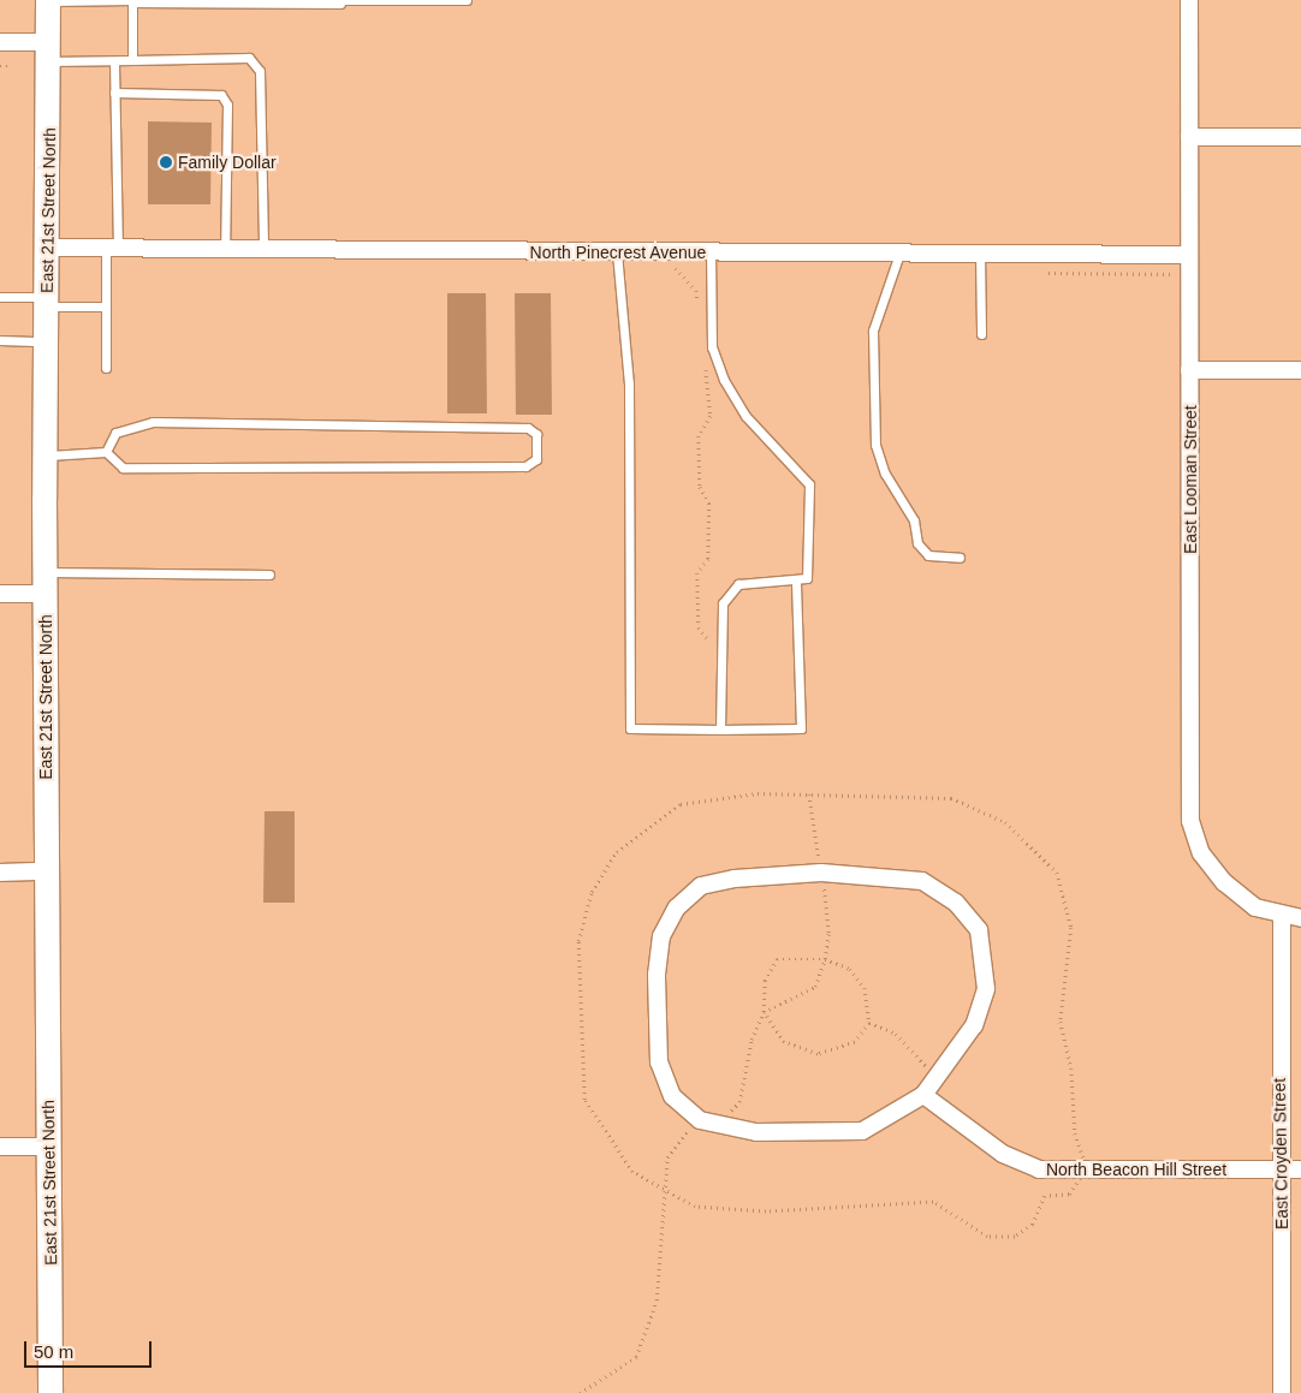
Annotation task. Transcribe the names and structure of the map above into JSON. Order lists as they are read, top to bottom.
{
  "streets": {
    "main road": ["East 21st Street North"],
    "street": [
      "North Pinecrest Avenue",
      "East Looman Street",
      "East Croyden Street",
      "North Beacon Hill Street"
    ]
  },
  "crossings": [
    ["East 21st Street North", "North Pinecrest Avenue"],
    ["North Pinecrest Avenue", "East Looman Street"],
    ["East Looman Street", "East Croyden Street"],
    ["East Croyden Street", "North Beacon Hill Street"]
  ],
  "places": ["Family Dollar"],
  "scale_bar": "50 m"
}
